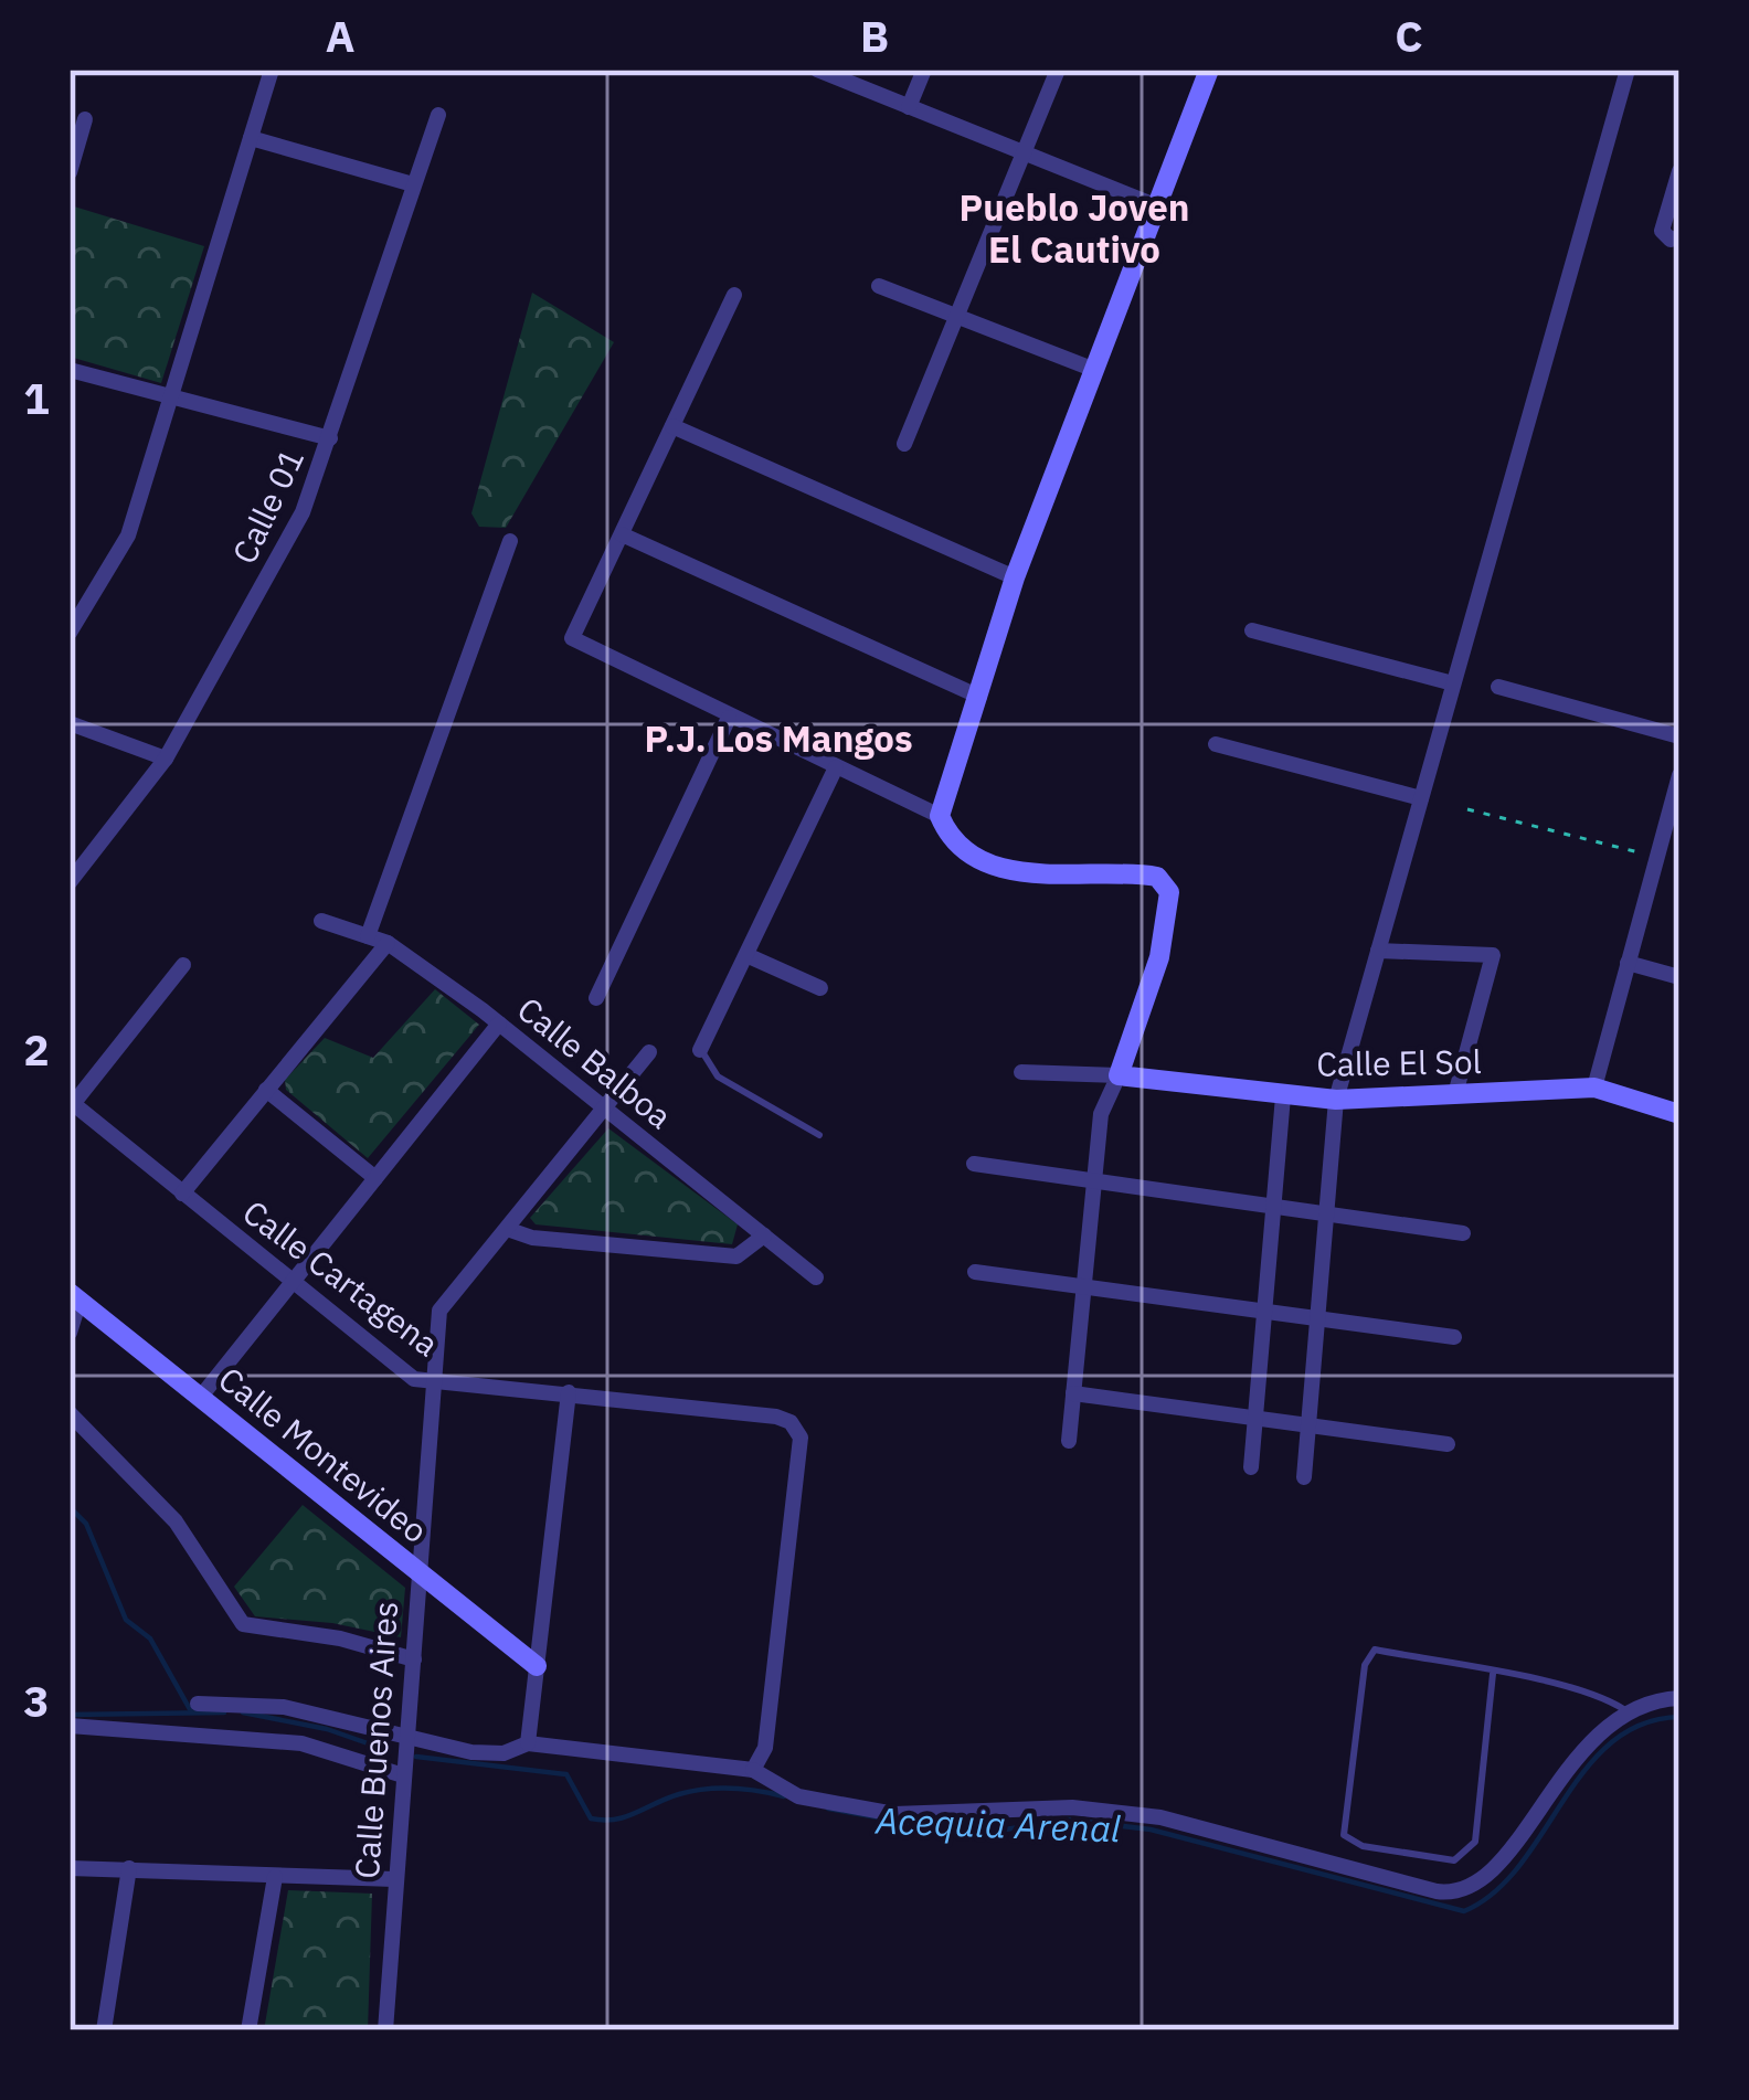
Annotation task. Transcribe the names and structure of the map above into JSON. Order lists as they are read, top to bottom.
{
  "streets": {
    "street": [
      "Calle 01",
      "Calle Balboa",
      "Calle El Sol",
      "Calle Cartagena",
      "Calle Montevideo",
      "Calle Buenos Aires"
    ]
  },
  "crossings": [
    ["Calle Balboa", "Calle Buenos Aires"],
    ["Calle Cartagena", "Calle Buenos Aires"],
    ["Calle Montevideo", "Calle Buenos Aires"]
  ],
  "districts": ["Pueblo Joven El Cautivo", "P.J. Los Mangos"],
  "water": ["Acequia Arenal"],
  "grid": {
    "columns": ["A", "B", "C"],
    "rows": ["1", "2", "3"]
  }
}
